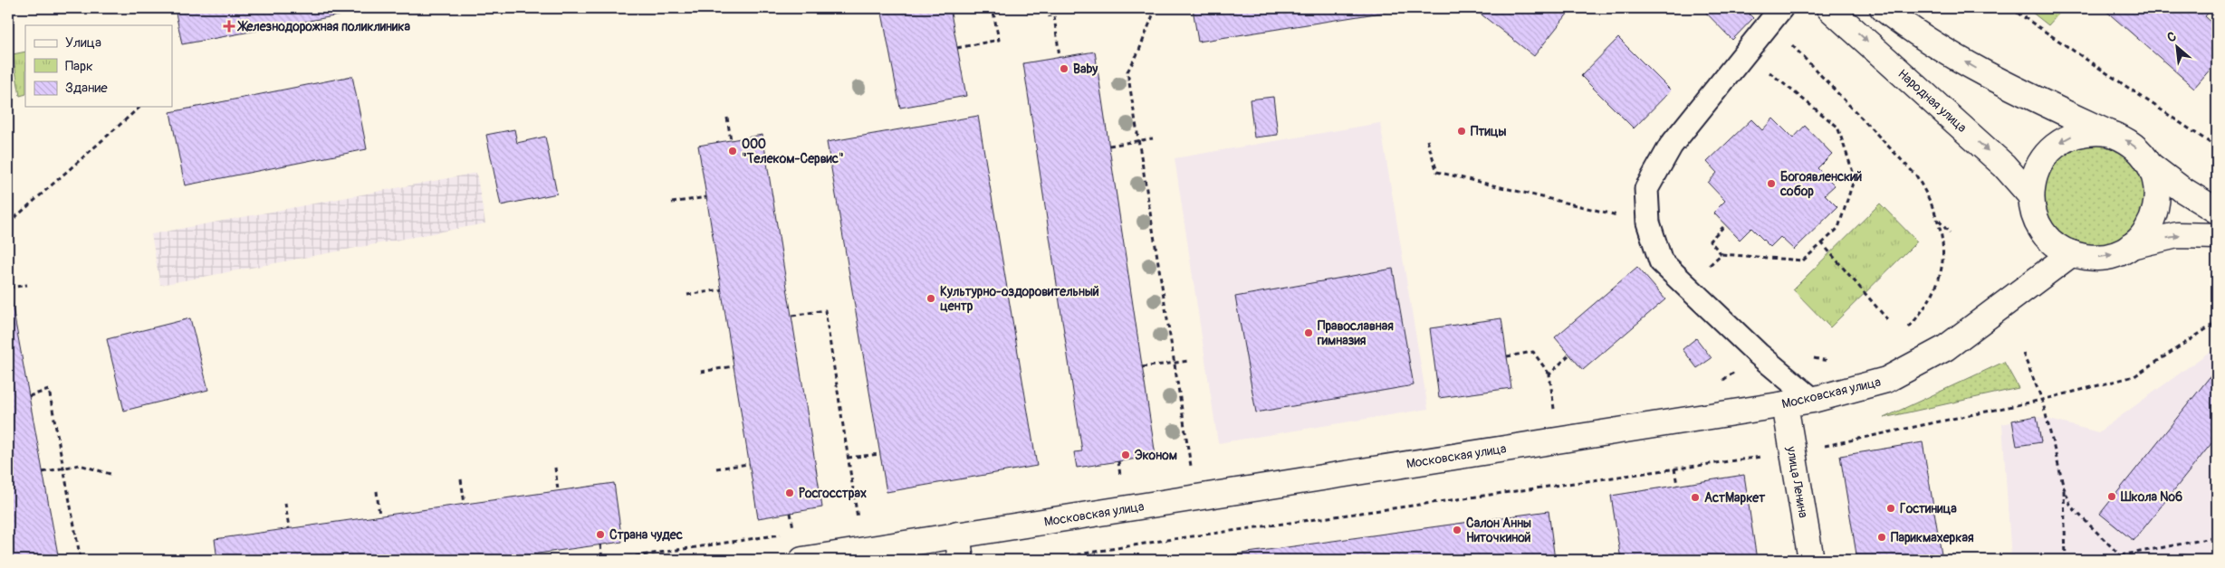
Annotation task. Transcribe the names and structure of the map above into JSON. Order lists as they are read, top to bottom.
{
  "streets": {
    "street": ["Народная улица", "Московская улица", "улица Ленина"]
  },
  "crossings": [
    ["Народная улица", "Московская улица"],
    ["Московская улица", "улица Ленина"]
  ],
  "places": {
    "health": ["Железнодорожная поликлиника"],
    "other": [
      "Baby",
      "Птицы",
      "ООО \"Телеком-Сервис\"",
      "Богоявленский собор",
      "Культурно-оздоровительный центр",
      "Православная гимназия",
      "Эконом",
      "Росгосстрах",
      "Школа №6",
      "АстМаркет",
      "Гостиница",
      "Салон Анны Ниточкиной",
      "Страна чудес",
      "Парикмахеркая"
    ]
  },
  "legend": ["Улица", "Парк", "Здание"],
  "north": "top left"
}
